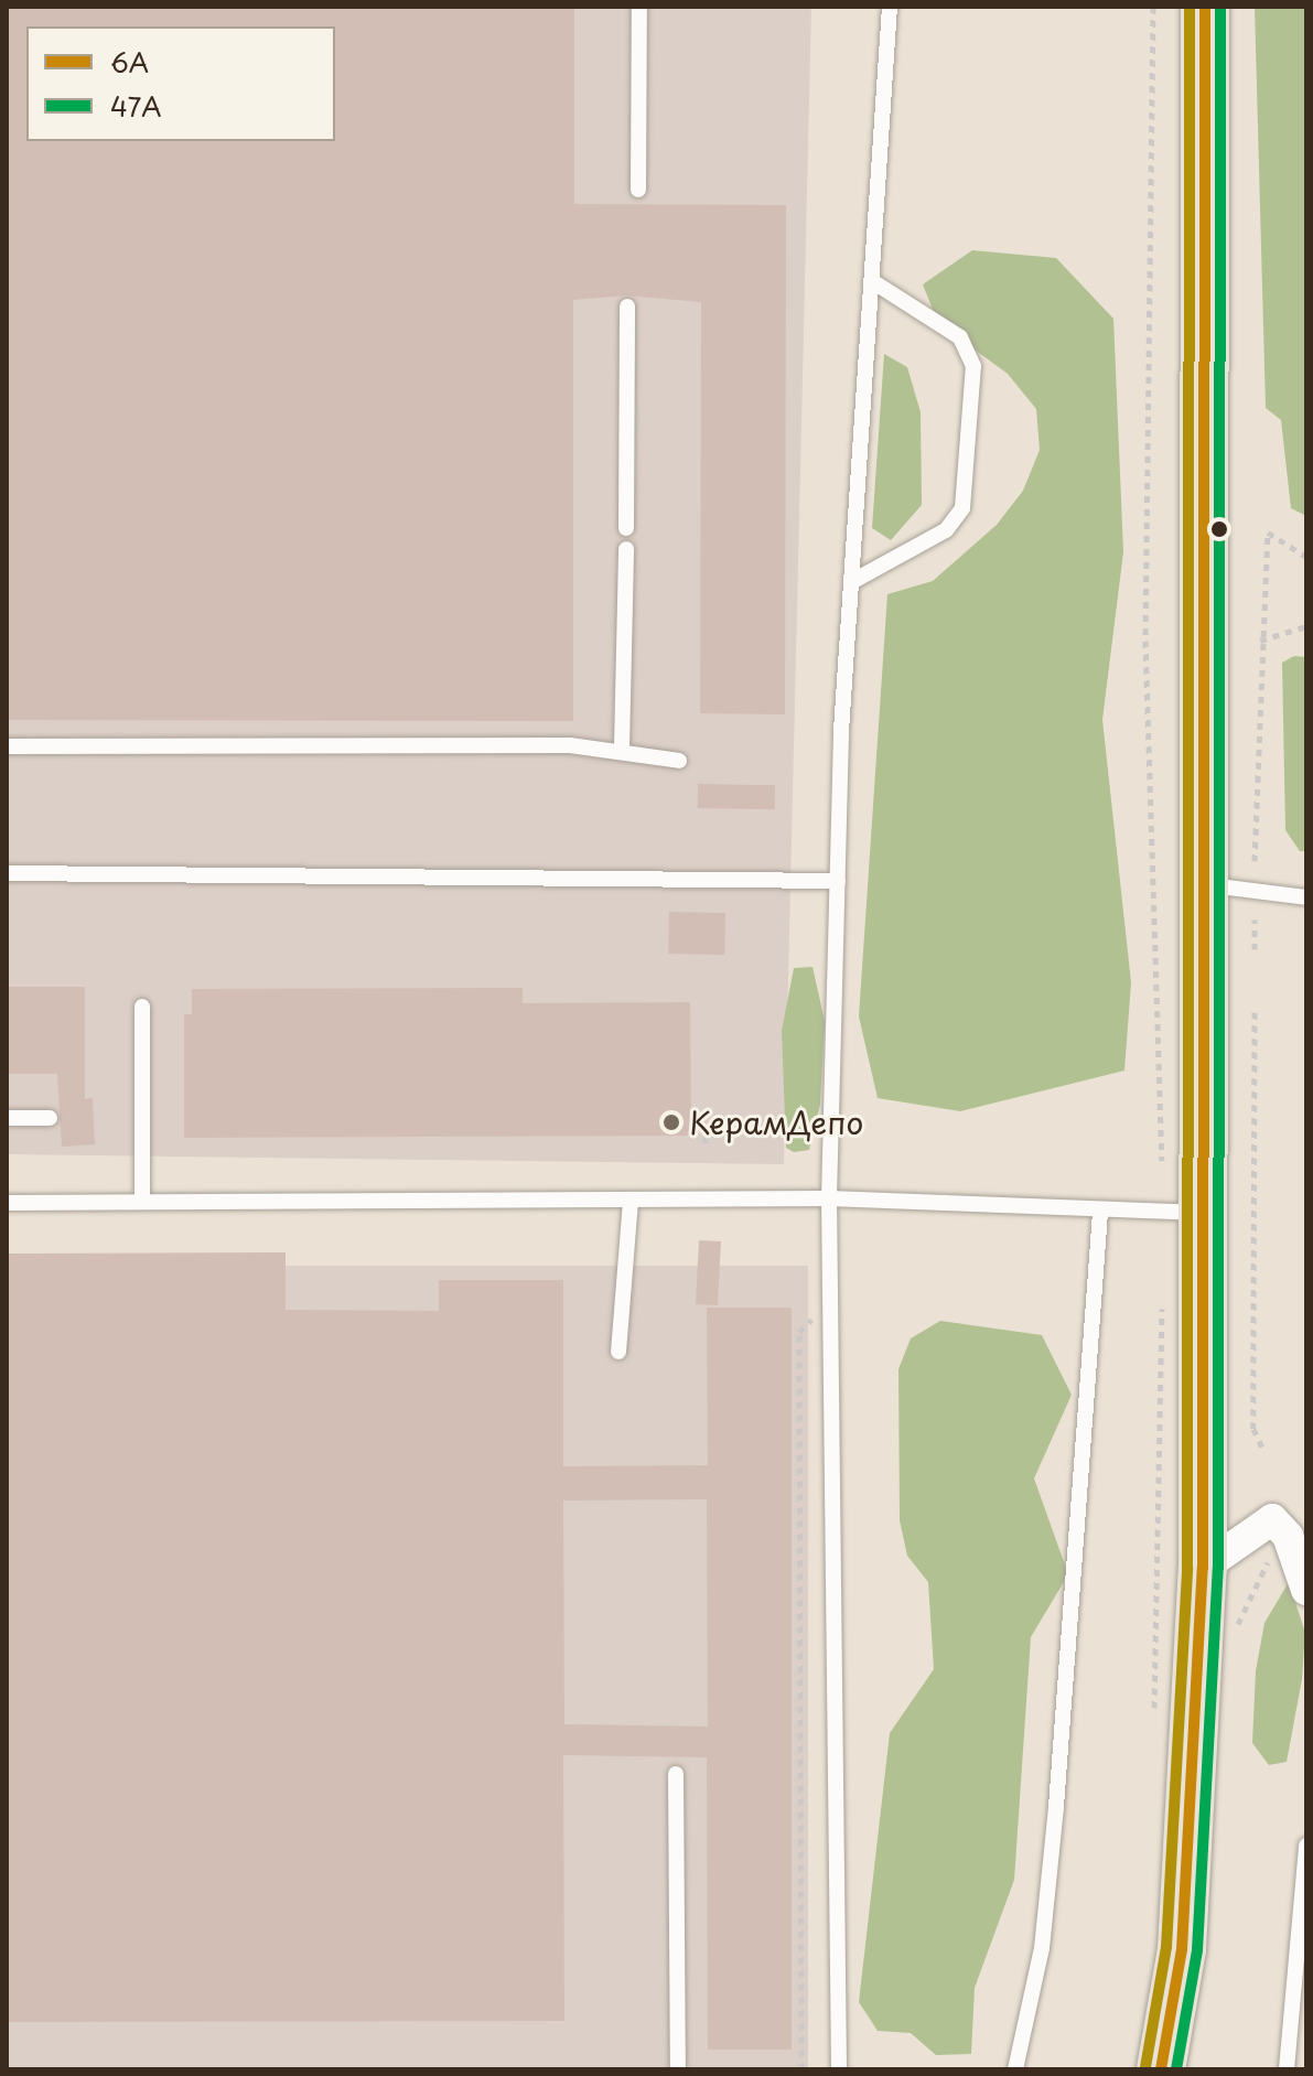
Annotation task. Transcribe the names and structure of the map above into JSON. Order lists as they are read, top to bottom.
{
  "places": ["КерамДепо"],
  "lines": ["transit line 6А", "transit line 47А"],
  "legend": ["6А", "47А"]
}
